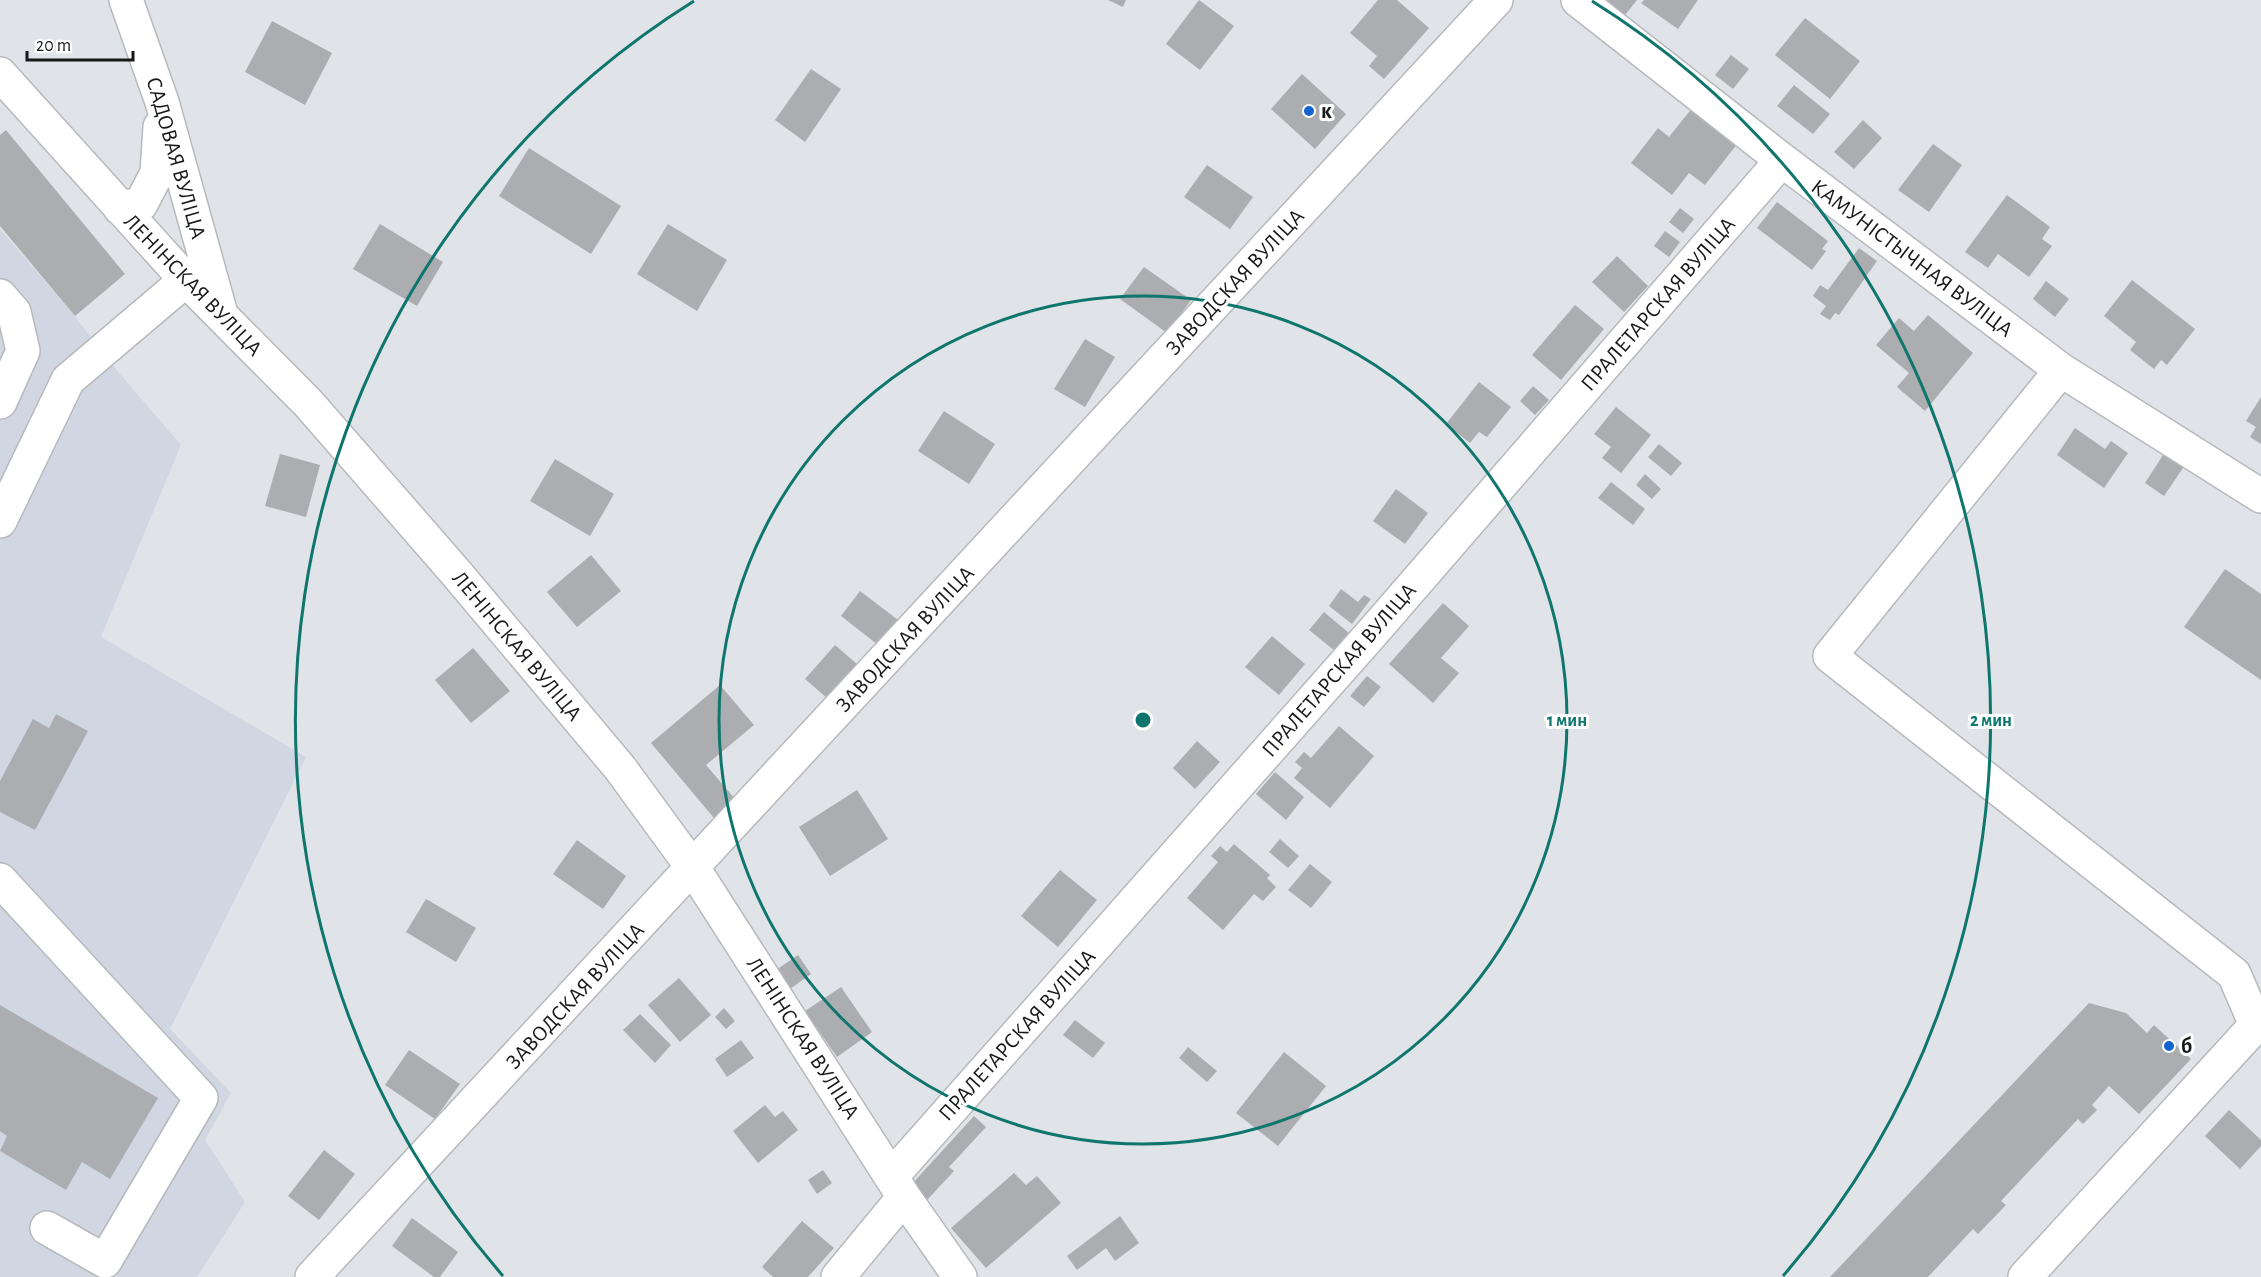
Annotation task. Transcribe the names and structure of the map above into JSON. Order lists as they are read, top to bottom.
{
  "streets": {
    "street": [
      "САДОВАЯ ВУЛІЦА",
      "КАМУНІСТЫЧНАЯ ВУЛІЦА",
      "ЗАВОДСКАЯ ВУЛІЦА",
      "ЛЕНІНСКАЯ ВУЛІЦА",
      "ПРАЛЕТАРСКАЯ ВУЛІЦА"
    ]
  },
  "crossings": [
    ["САДОВАЯ ВУЛІЦА", "ЛЕНІНСКАЯ ВУЛІЦА"],
    ["КАМУНІСТЫЧНАЯ ВУЛІЦА", "ПРАЛЕТАРСКАЯ ВУЛІЦА"],
    ["ЗАВОДСКАЯ ВУЛІЦА", "ЛЕНІНСКАЯ ВУЛІЦА"],
    ["ЛЕНІНСКАЯ ВУЛІЦА", "ПРАЛЕТАРСКАЯ ВУЛІЦА"]
  ],
  "places": ["к", "б"],
  "scale_bar": "20 m",
  "rings": ["1 мин", "2 мин"]
}
